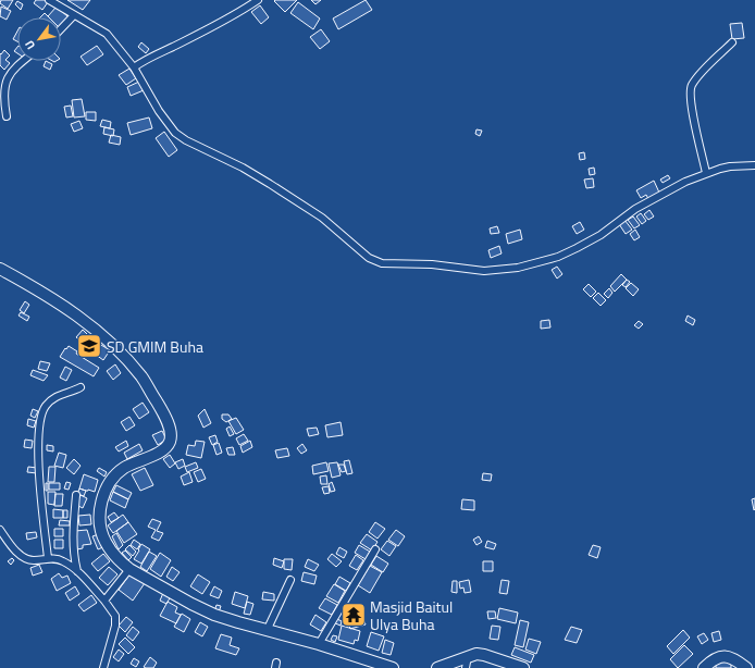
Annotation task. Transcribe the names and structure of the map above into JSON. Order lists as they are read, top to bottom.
{
  "places": {
    "school or university": ["SD GMIM Buha"],
    "temple": ["Masjid Baitul Ulya Buha"]
  },
  "north": "bottom left"
}
